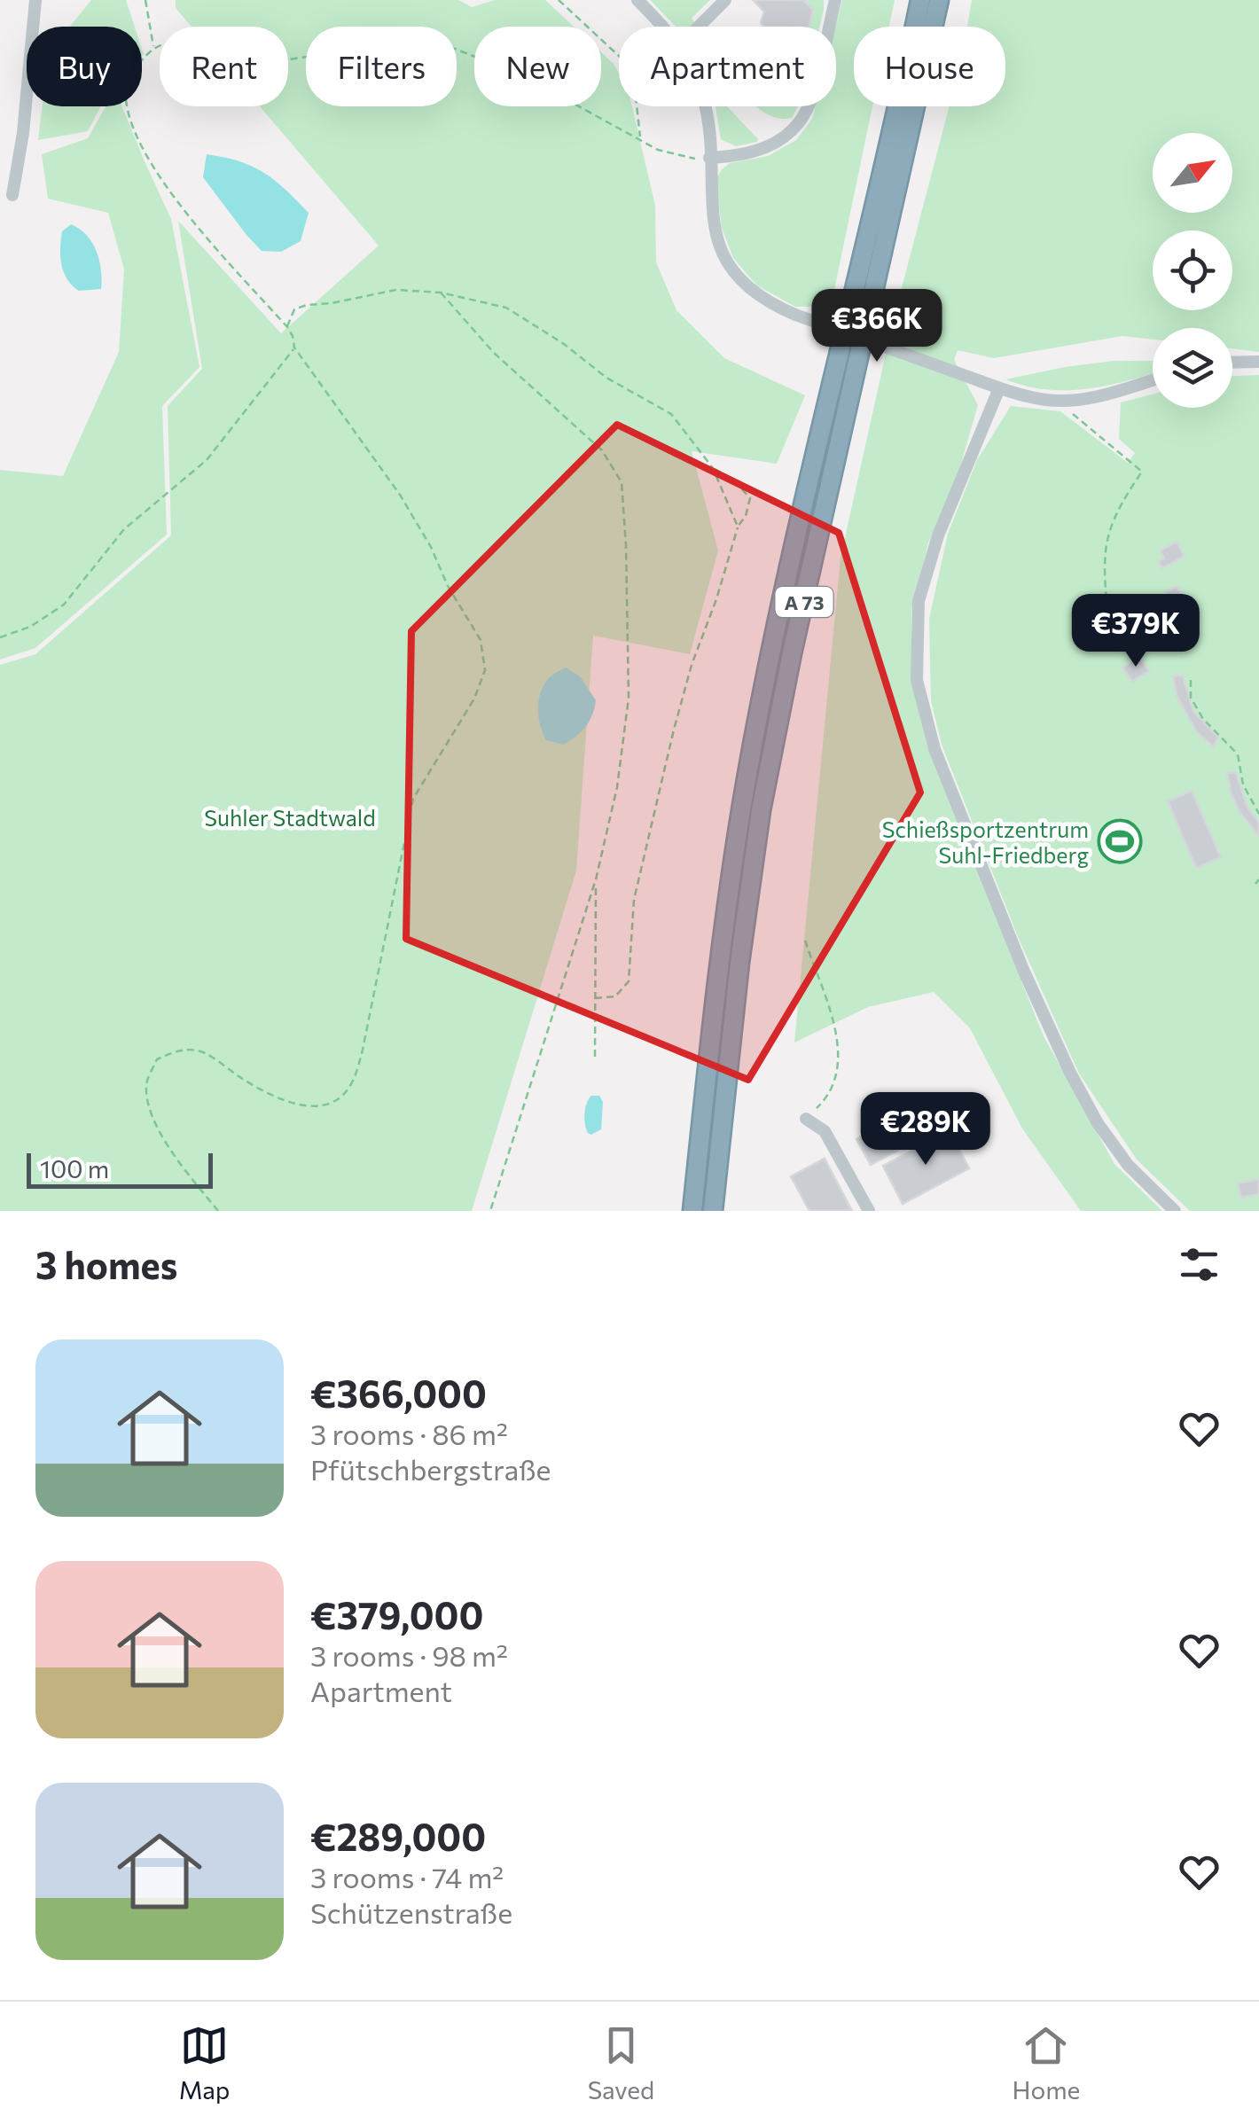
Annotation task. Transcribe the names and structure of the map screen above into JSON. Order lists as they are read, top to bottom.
{
  "streets": {
    "highway": ["A 73"]
  },
  "parks": ["Suhler Stadtwald"],
  "places": {
    "sports": ["Schießsportzentrum Suhl-Friedberg"]
  },
  "scale_bar": "100 m",
  "north": "top right",
  "page": {
    "chip": [
      "Buy",
      "Rent",
      "Filters",
      "New",
      "Apartment",
      "House"
    ],
    "price": ["€366K", "€379K", "€289K"],
    "scale": "100 m",
    "heading": "3 homes",
    "list": [
      {
        "name": "€366,000",
        "note": "3 rooms · 86 m² · Pfütschbergstraße"
      },
      {
        "name": "€379,000",
        "note": "3 rooms · 98 m² · Apartment"
      },
      {
        "name": "€289,000",
        "note": "3 rooms · 74 m² · Schützenstraße"
      }
    ],
    "tabs": ["Map", "Saved", "Home"]
  }
}
